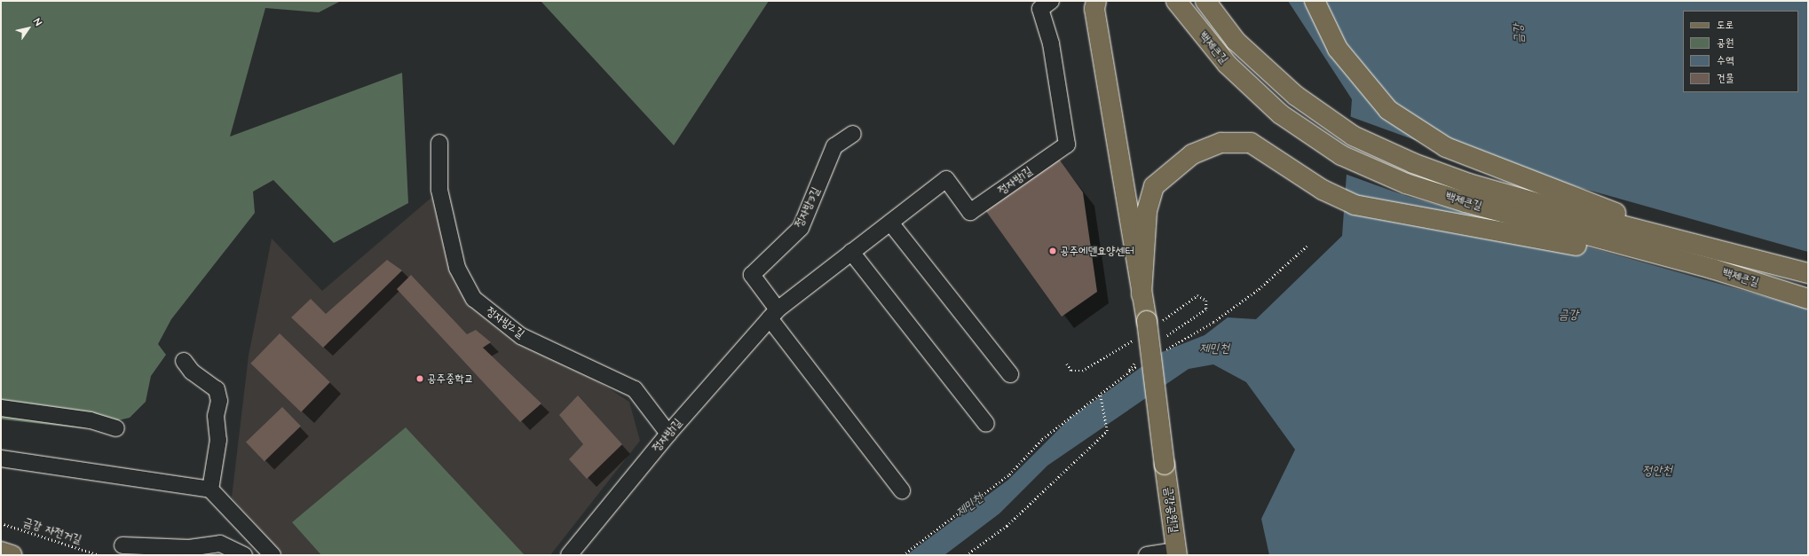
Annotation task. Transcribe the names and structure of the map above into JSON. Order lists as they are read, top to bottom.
{
  "streets": {
    "main road": ["백제큰길", "금강공원길"],
    "street": ["정자방1길", "정자방3길", "정자방2길"],
    "path": ["금강 자전거길"]
  },
  "crossings": [
    ["정자방1길", "정자방3길"],
    ["정자방1길", "정자방2길"]
  ],
  "water": ["금강", "제민천", "정안천"],
  "places": ["공주에덴요양센터", "공주중학교"],
  "legend": [
    "도로",
    "공원",
    "수역",
    "건물"
  ],
  "north": "top right"
}
